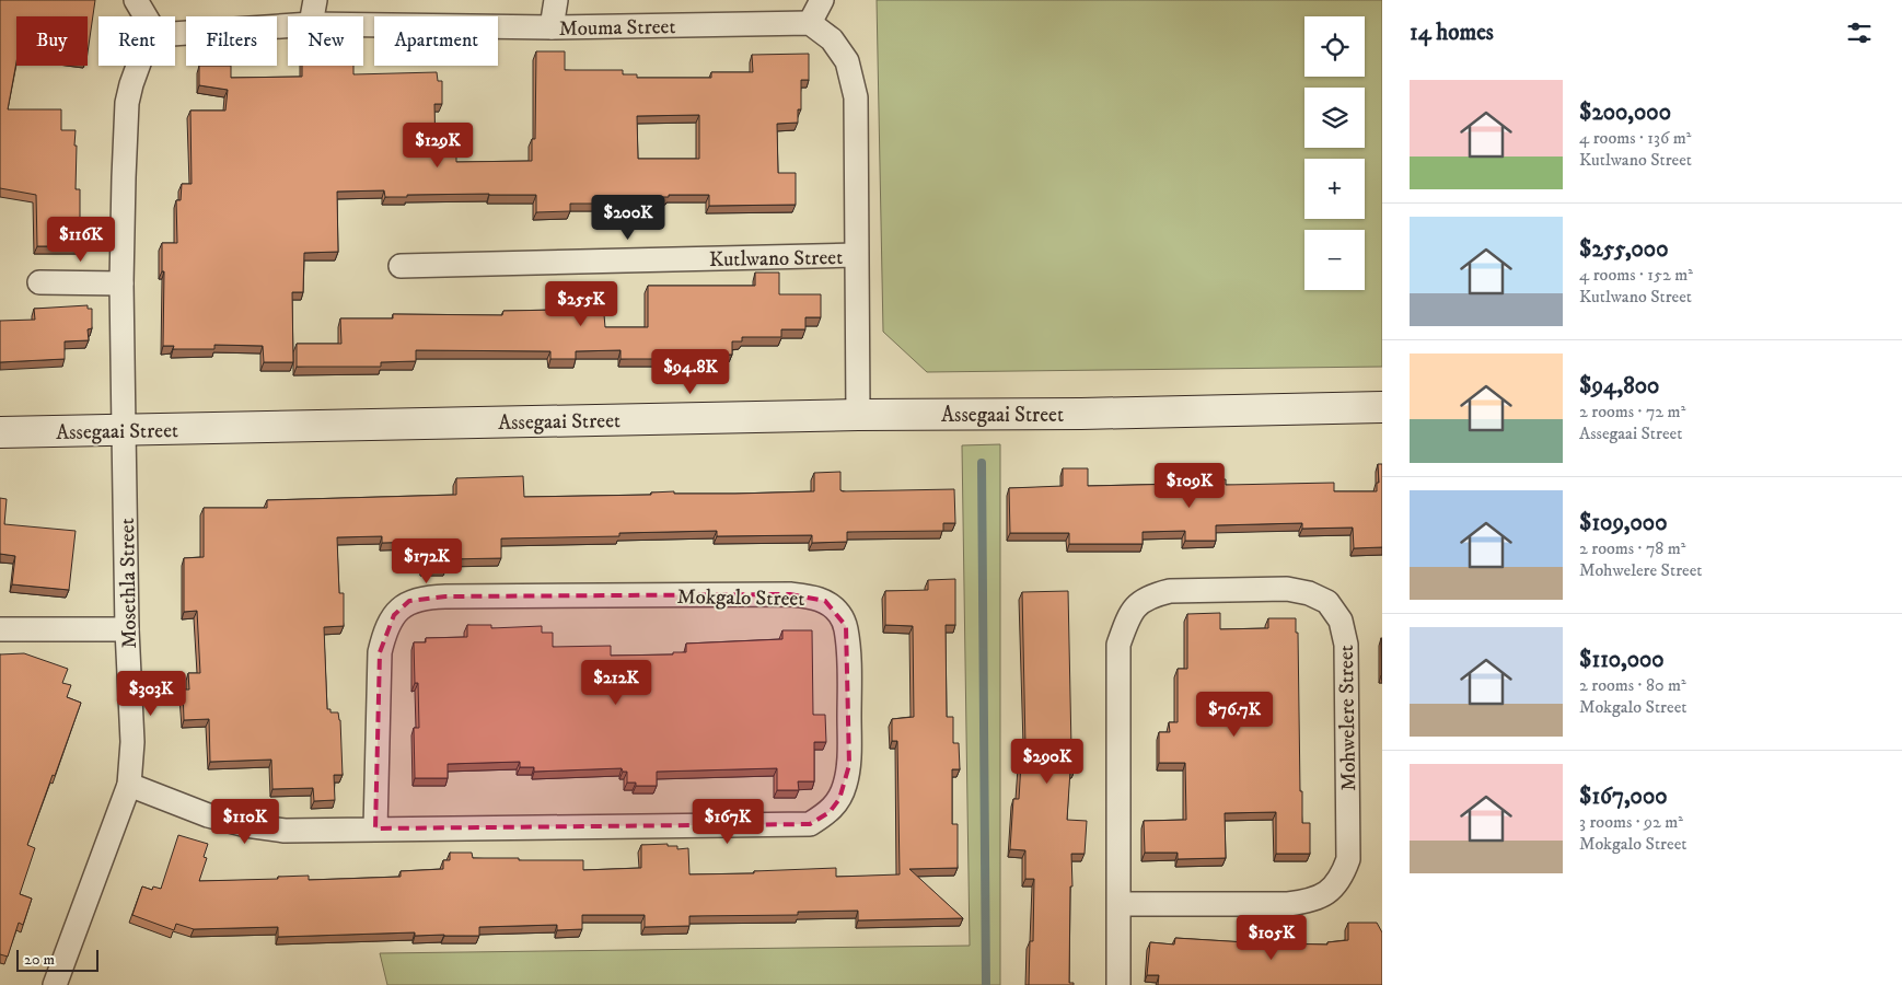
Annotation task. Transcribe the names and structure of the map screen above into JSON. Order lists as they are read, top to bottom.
{
  "streets": {
    "street": [
      "Mouma Street",
      "Kutlwano Street",
      "Assegaai Street",
      "Mosethla Street",
      "Mokgalo Street",
      "Mohwelere Street"
    ]
  },
  "crossings": [
    ["Assegaai Street", "Mosethla Street"],
    ["Mosethla Street", "Mokgalo Street"]
  ],
  "scale_bar": "20 m",
  "page": {
    "heading": "14 homes",
    "map_buttons": ["+", "−"],
    "chip": [
      "Buy",
      "Rent",
      "Filters",
      "New",
      "Apartment"
    ],
    "list": [
      {
        "name": "$200,000",
        "note": "4 rooms · 136 m² · Kutlwano Street"
      },
      {
        "name": "$255,000",
        "note": "4 rooms · 152 m² · Kutlwano Street"
      },
      {
        "name": "$94,800",
        "note": "2 rooms · 72 m² · Assegaai Street"
      },
      {
        "name": "$109,000",
        "note": "2 rooms · 78 m² · Mohwelere Street"
      },
      {
        "name": "$110,000",
        "note": "2 rooms · 80 m² · Mokgalo Street"
      },
      {
        "name": "$167,000",
        "note": "3 rooms · 92 m² · Mokgalo Street"
      }
    ],
    "price": [
      "$129K",
      "$200K",
      "$116K",
      "$255K",
      "$94.8K",
      "$109K",
      "$172K",
      "$212K",
      "$303K",
      "$76.7K",
      "$290K",
      "$110K",
      "$167K",
      "$105K"
    ],
    "scale": "20 m"
  }
}
